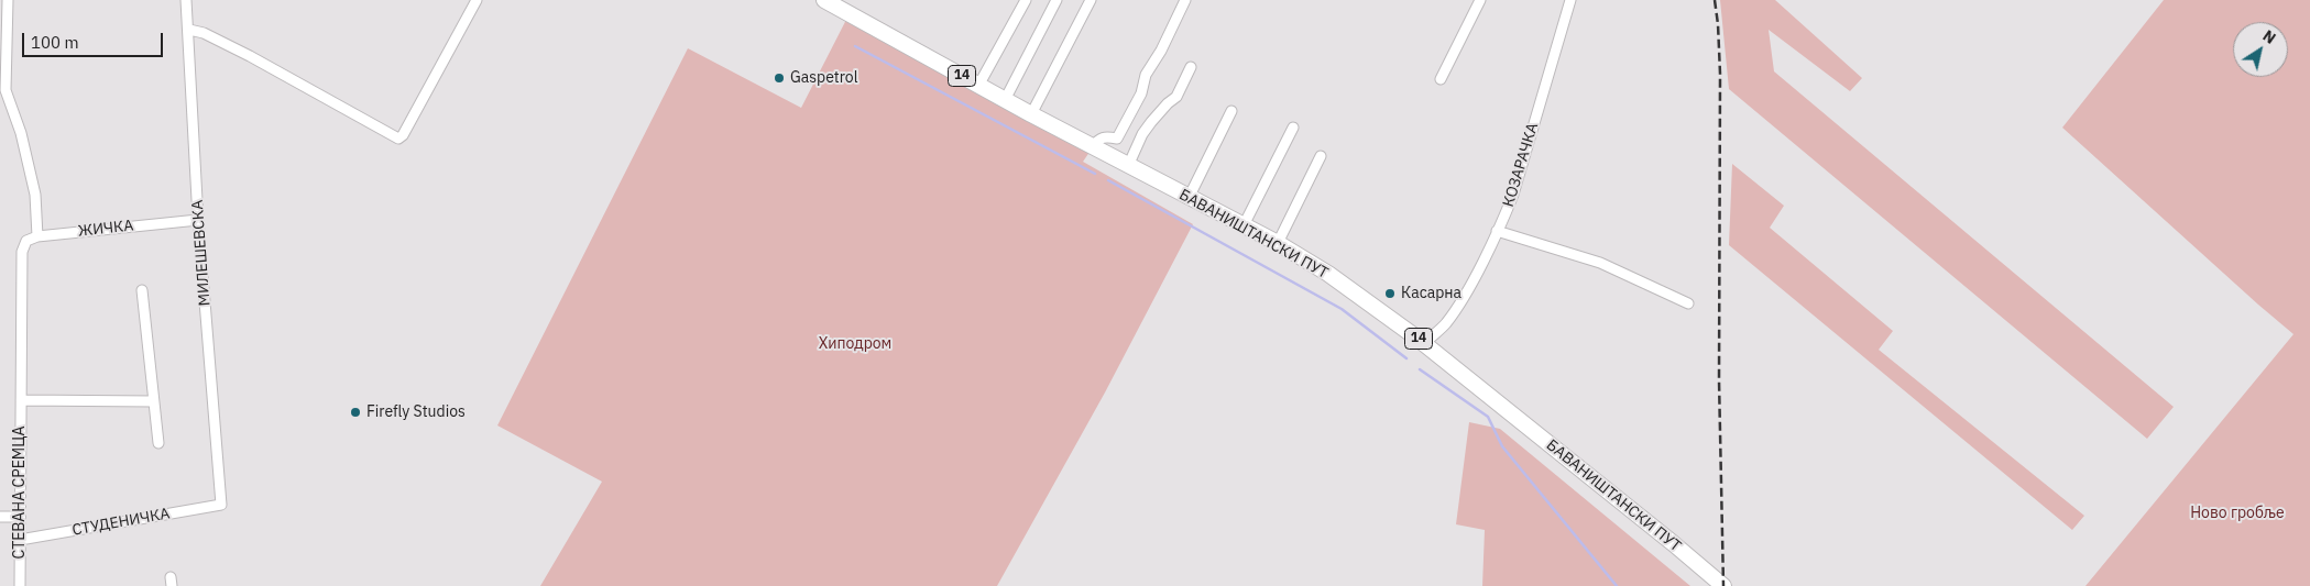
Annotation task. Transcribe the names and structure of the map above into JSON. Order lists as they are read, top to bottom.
{
  "streets": {
    "main road": ["14", "БАВАНИШТАНСКИ ПУТ"],
    "street": [
      "КОЗАРАЧКА",
      "ЖИЧКА",
      "МИЛЕШЕВСКА",
      "СТЕВАНА СРЕМЦА",
      "СТУДЕНИЧКА"
    ]
  },
  "crossings": [
    ["КОЗАРАЧКА", "БАВАНИШТАНСКИ ПУТ"],
    ["ЖИЧКА", "МИЛЕШЕВСКА"],
    ["ЖИЧКА", "СТЕВАНА СРЕМЦА"],
    ["МИЛЕШЕВСКА", "СТУДЕНИЧКА"],
    ["СТЕВАНА СРЕМЦА", "СТУДЕНИЧКА"]
  ],
  "parks": ["Хиподром", "Ново гробље"],
  "places": ["Gaspetrol", "Касарна", "Firefly Studios"],
  "scale_bar": "100 m",
  "north": "top right"
}
